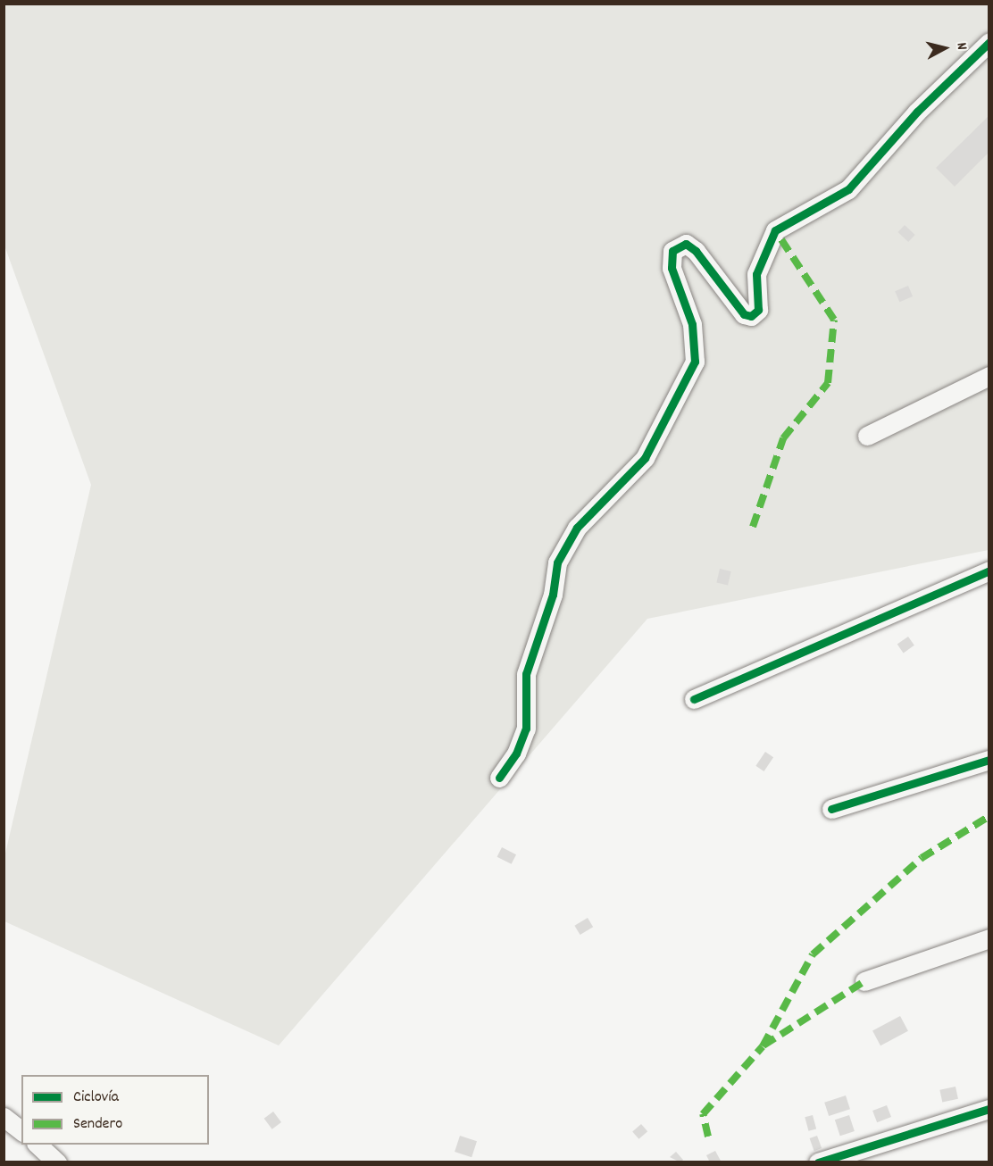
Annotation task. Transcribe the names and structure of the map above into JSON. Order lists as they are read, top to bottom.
{
  "legend": ["Ciclovía", "Sendero"],
  "north": "right"
}
